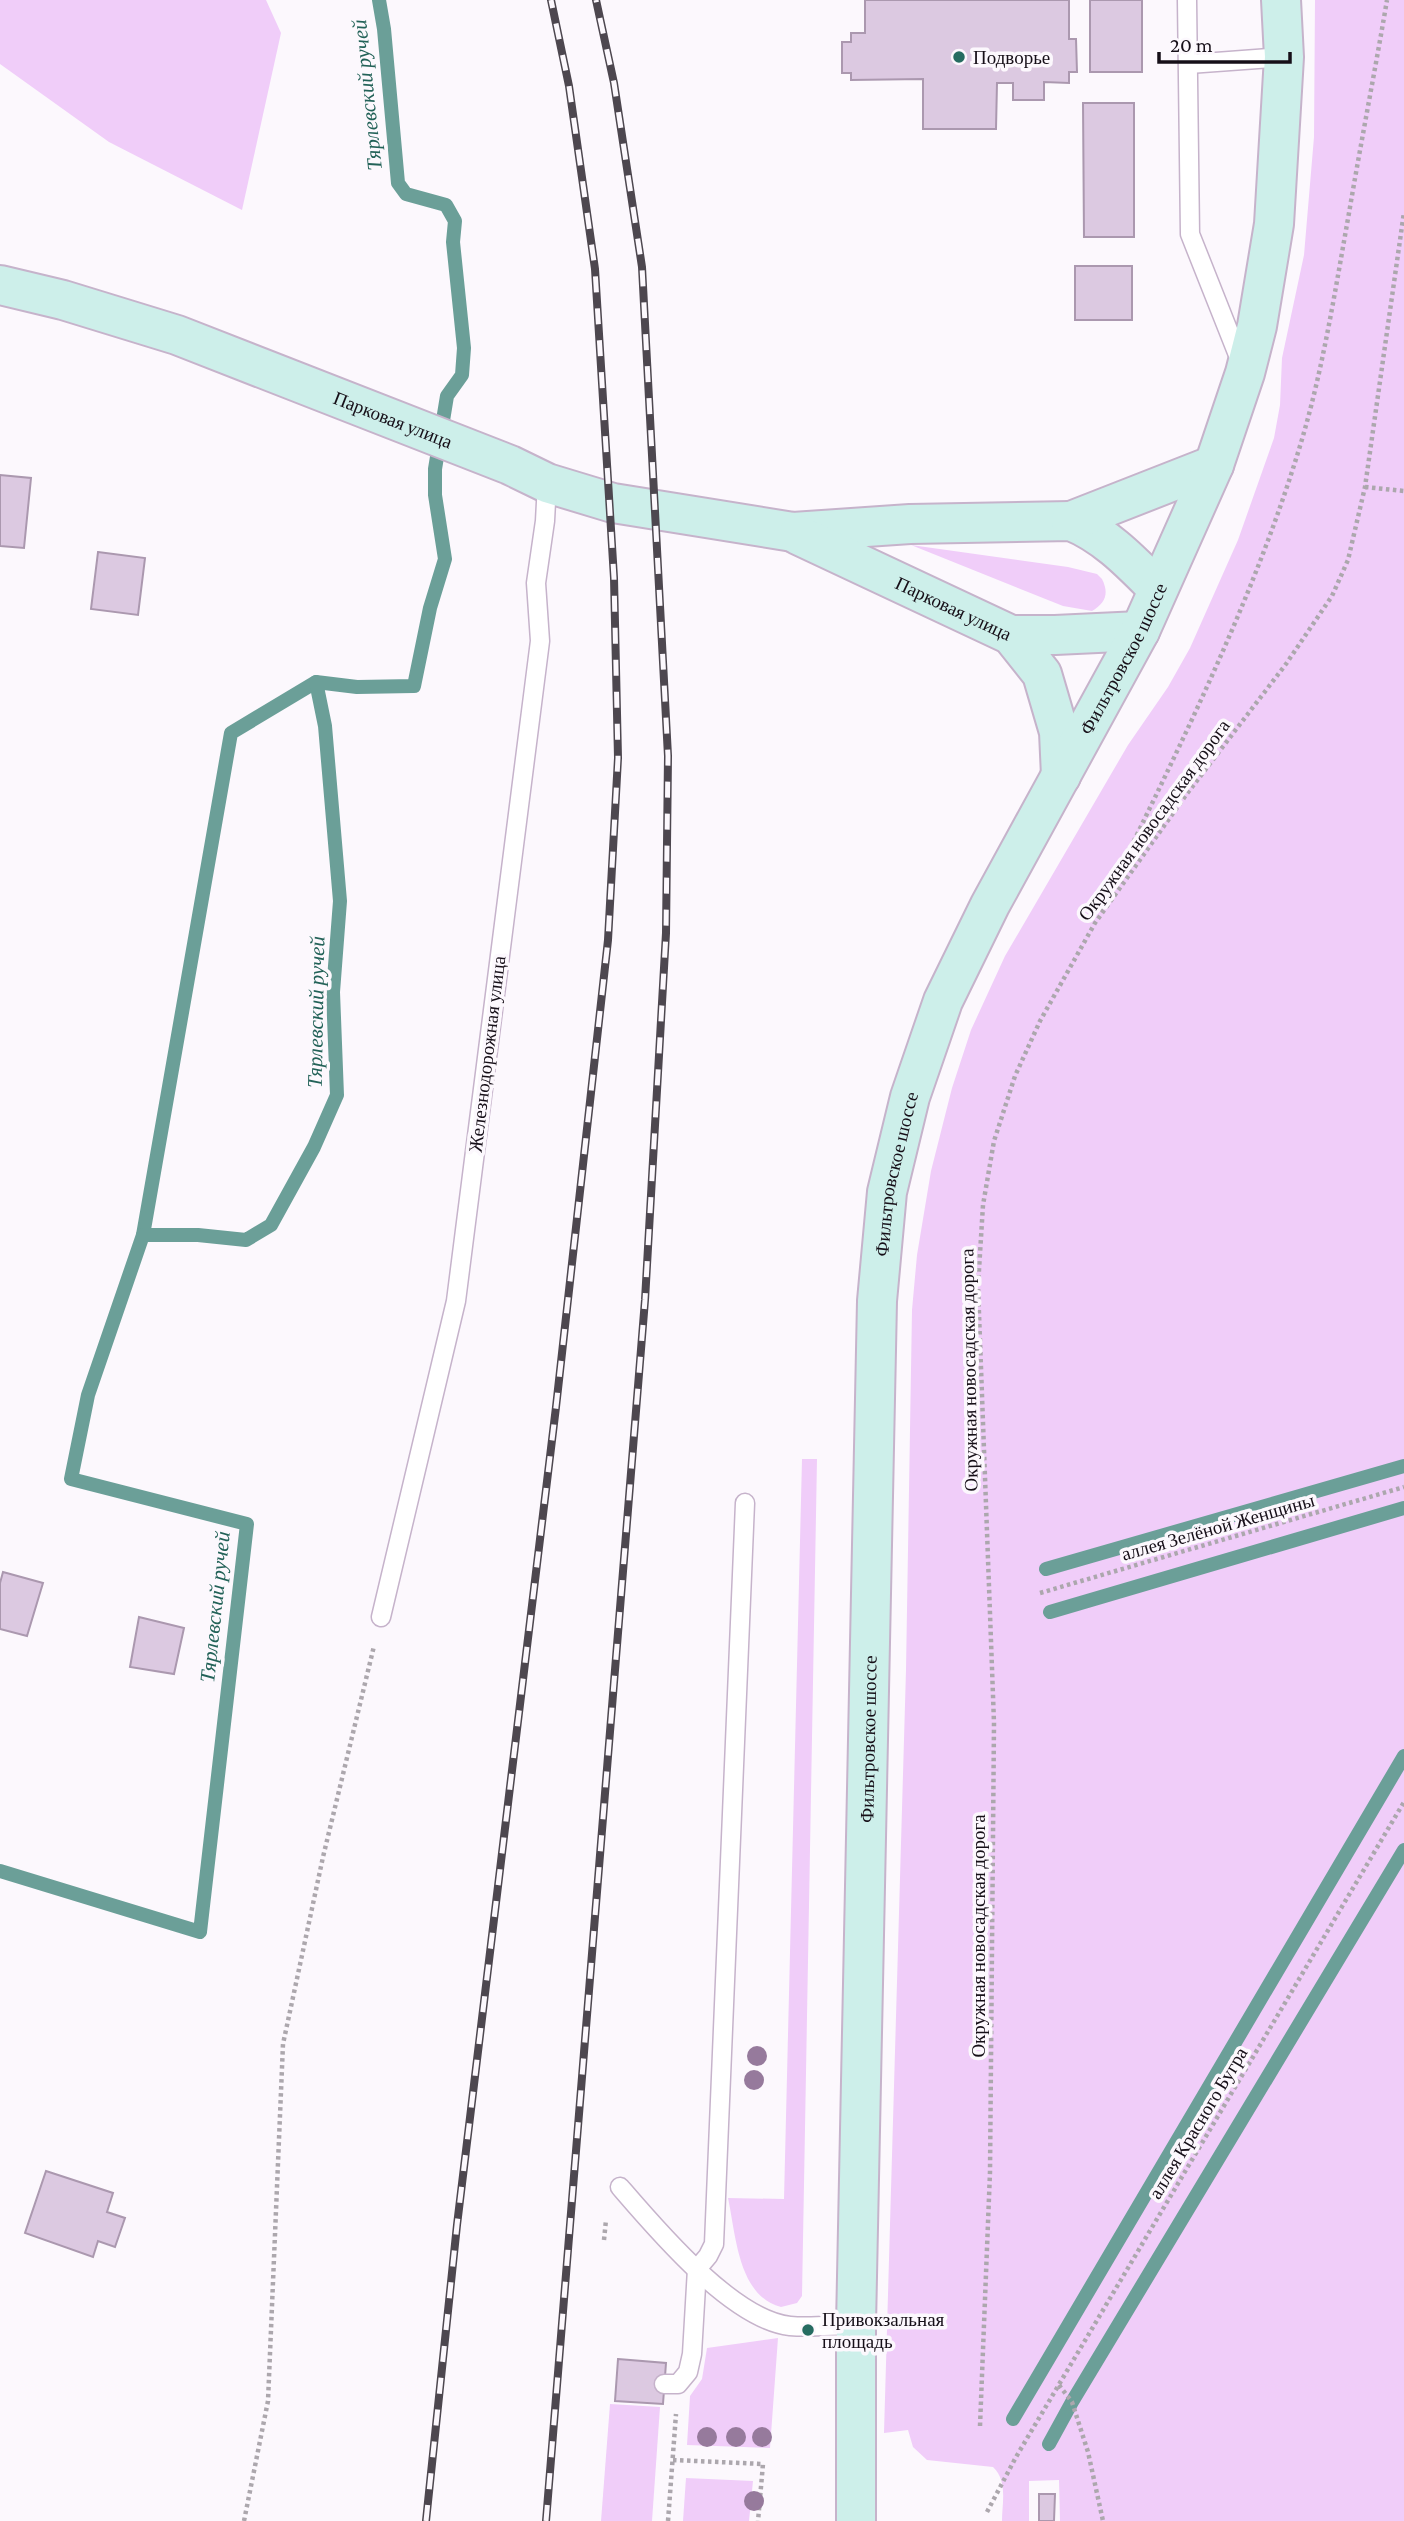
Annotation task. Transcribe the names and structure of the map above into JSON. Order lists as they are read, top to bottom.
{
  "streets": {
    "main road": ["Парковая улица", "Фильтровское шоссе"],
    "lane": ["Железнодорожная улица"],
    "path": ["Окружная новосадская дорога", "аллея Зелёной Женщины", "аллея Красного Бугра"]
  },
  "crossings": [
    ["Парковая улица", "Фильтровское шоссе"],
    ["Парковая улица", "Железнодорожная улица"]
  ],
  "water": ["Тярлевский ручей"],
  "places": ["Подворье", "Привокзальная площадь"],
  "scale_bar": "20 m"
}
